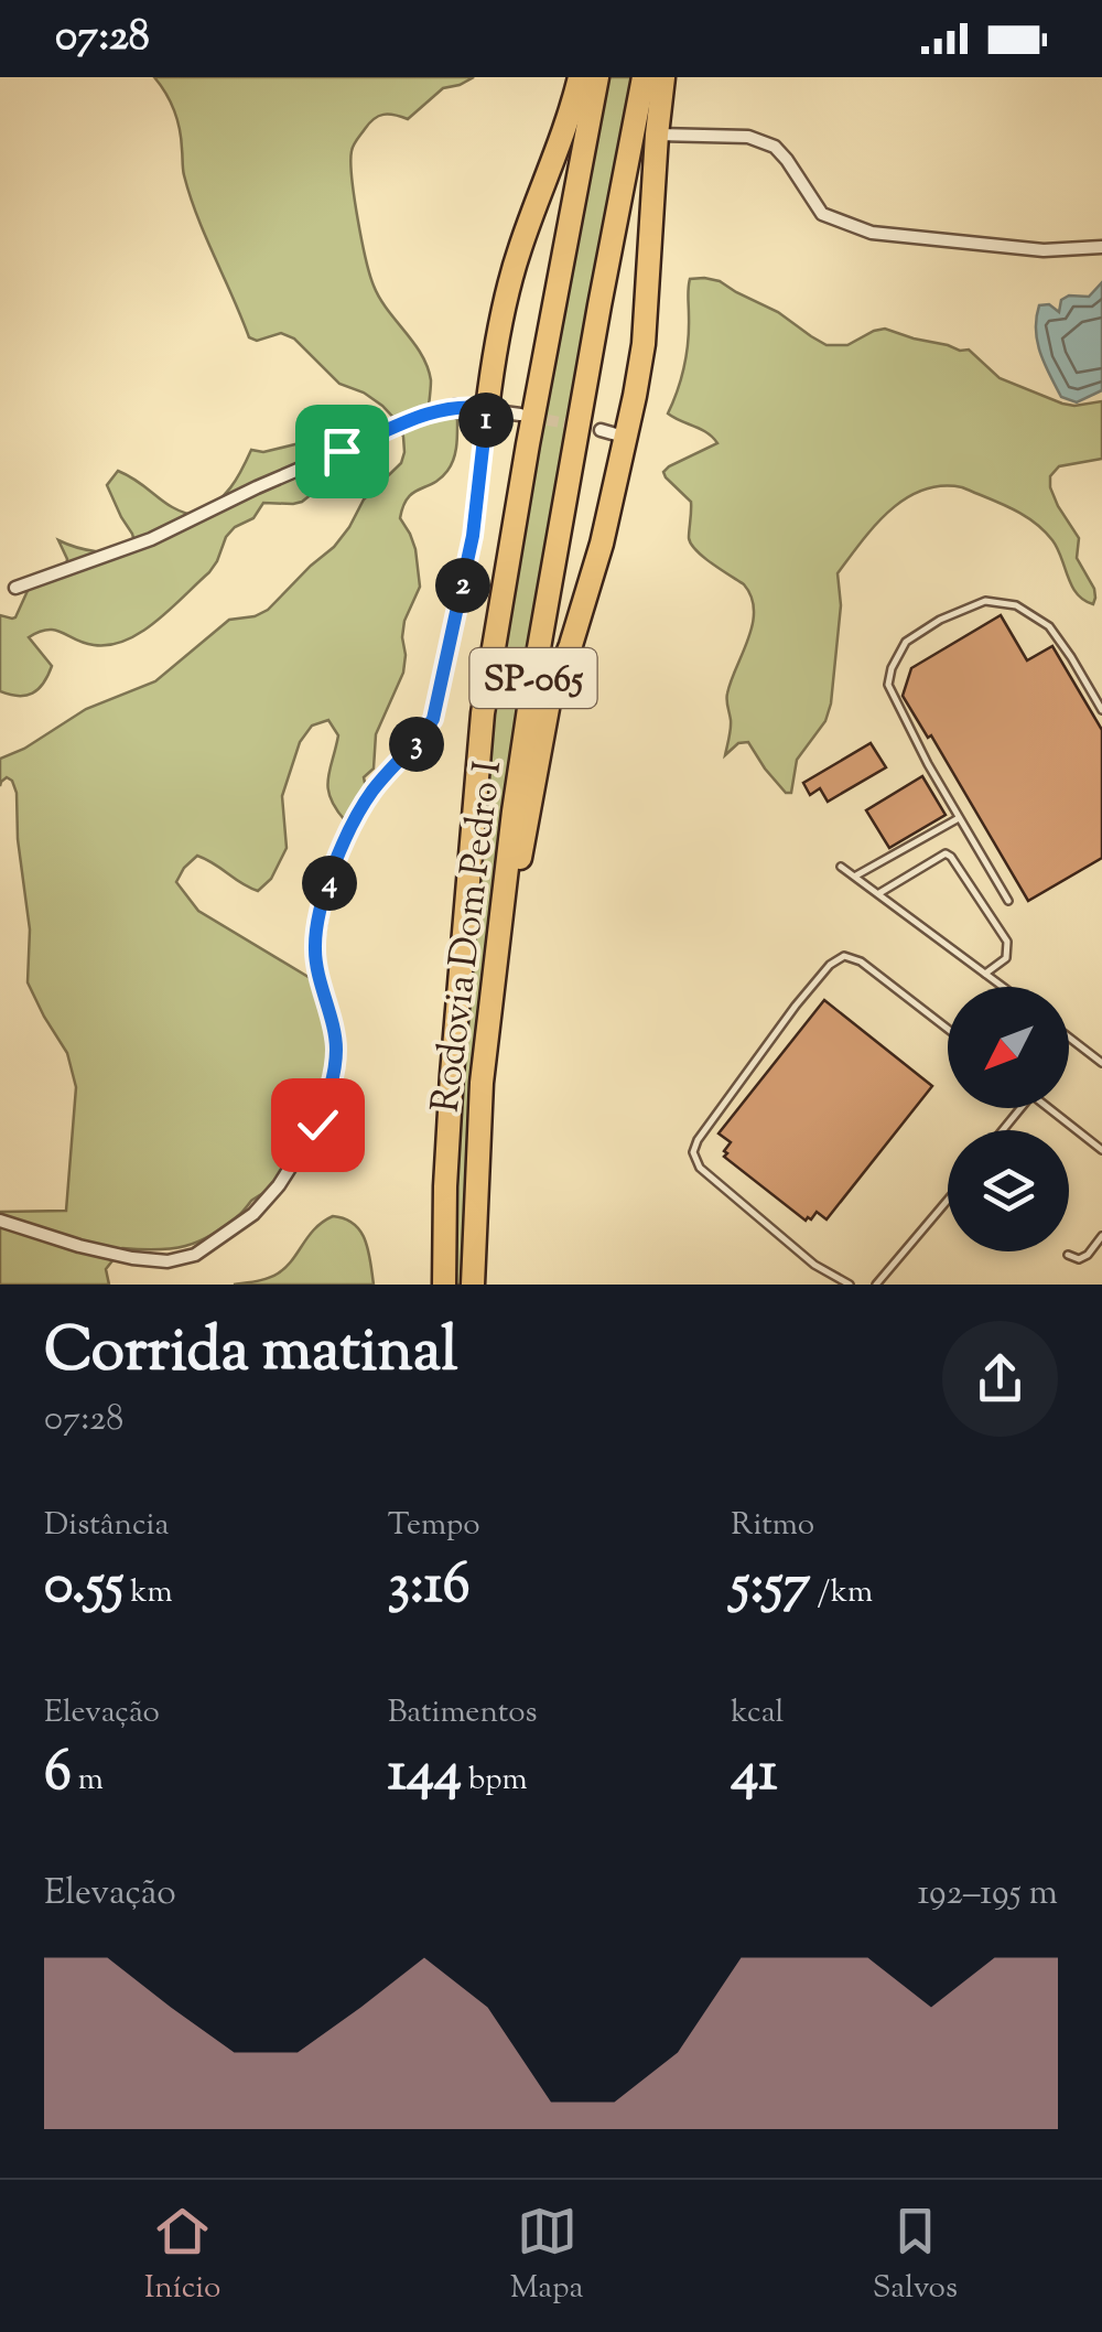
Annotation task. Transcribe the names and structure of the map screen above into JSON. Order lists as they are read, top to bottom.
{
  "streets": {
    "highway": ["SP-065", "Rodovia Dom Pedro I"]
  },
  "north": "bottom left",
  "page": {
    "status": "07:28",
    "pins": [
      "1",
      "2",
      "3",
      "4"
    ],
    "heading": ["Corrida matinal", "07:28"],
    "stats": [
      ["Distância", "0.55 km"],
      ["Tempo", "3:16"],
      ["Ritmo", "5:57 /km"],
      ["Elevação", "6 m"],
      ["Batimentos", "144 bpm"],
      ["kcal", "41"]
    ],
    "chart": ["Elevação", "192–195 m"],
    "tabs": ["Início", "Mapa", "Salvos"]
  }
}
